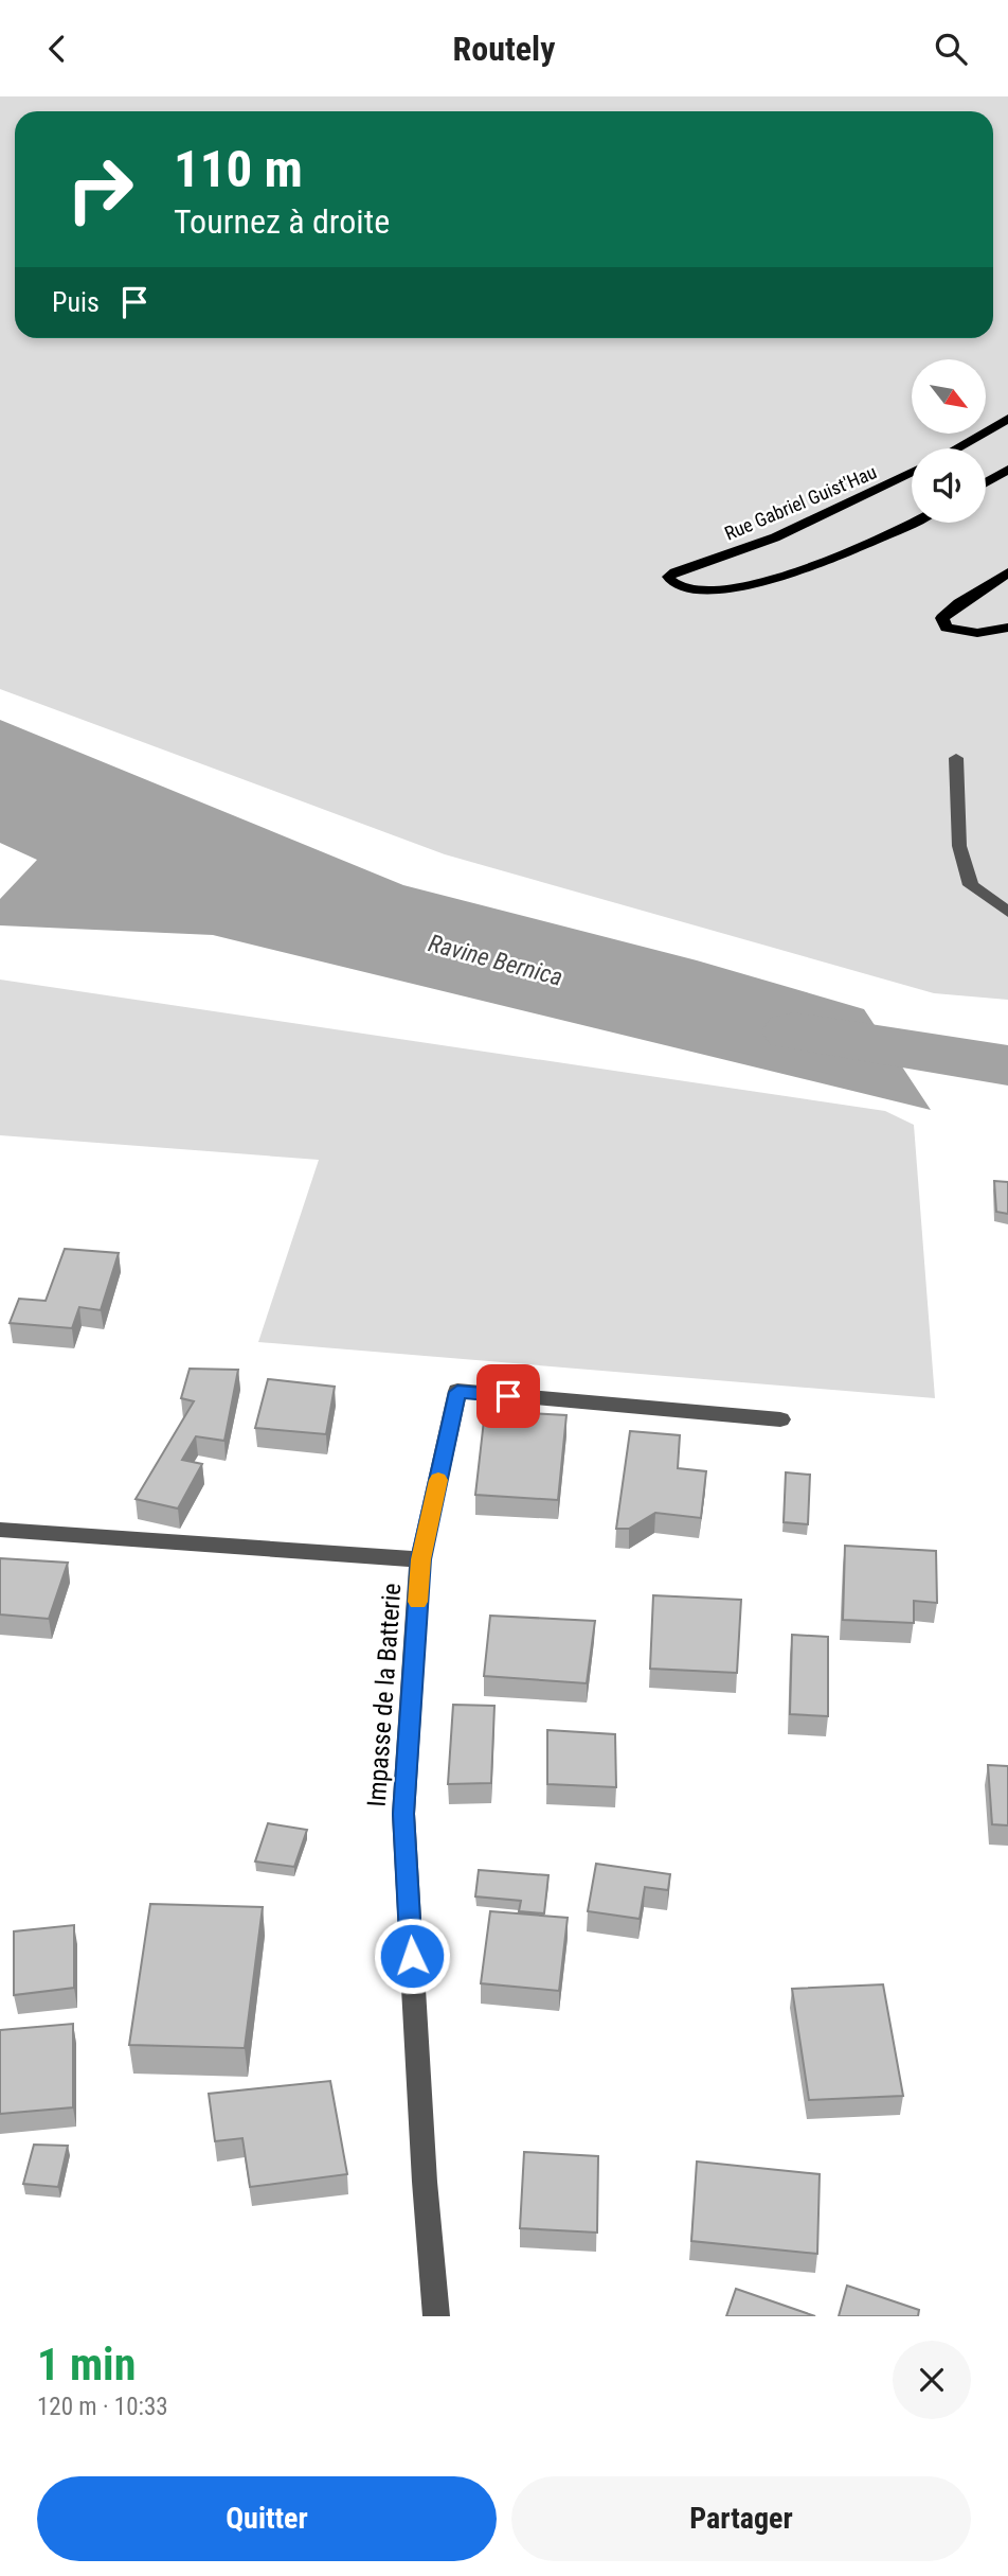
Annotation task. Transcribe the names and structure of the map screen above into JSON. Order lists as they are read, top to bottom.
{
  "streets": {
    "main road": ["Rue Gabriel Guist'Hau"],
    "street": ["Impasse de la Batterie"]
  },
  "water": ["Ravine Bernica"],
  "north": "bottom right",
  "page": {
    "header": "Routely",
    "turn": ["110 m", "Tournez à droite"],
    "then": "Puis",
    "heading": ["1 min", "120 m · 10:33"],
    "buttons": ["Quitter", "Partager"]
  }
}
